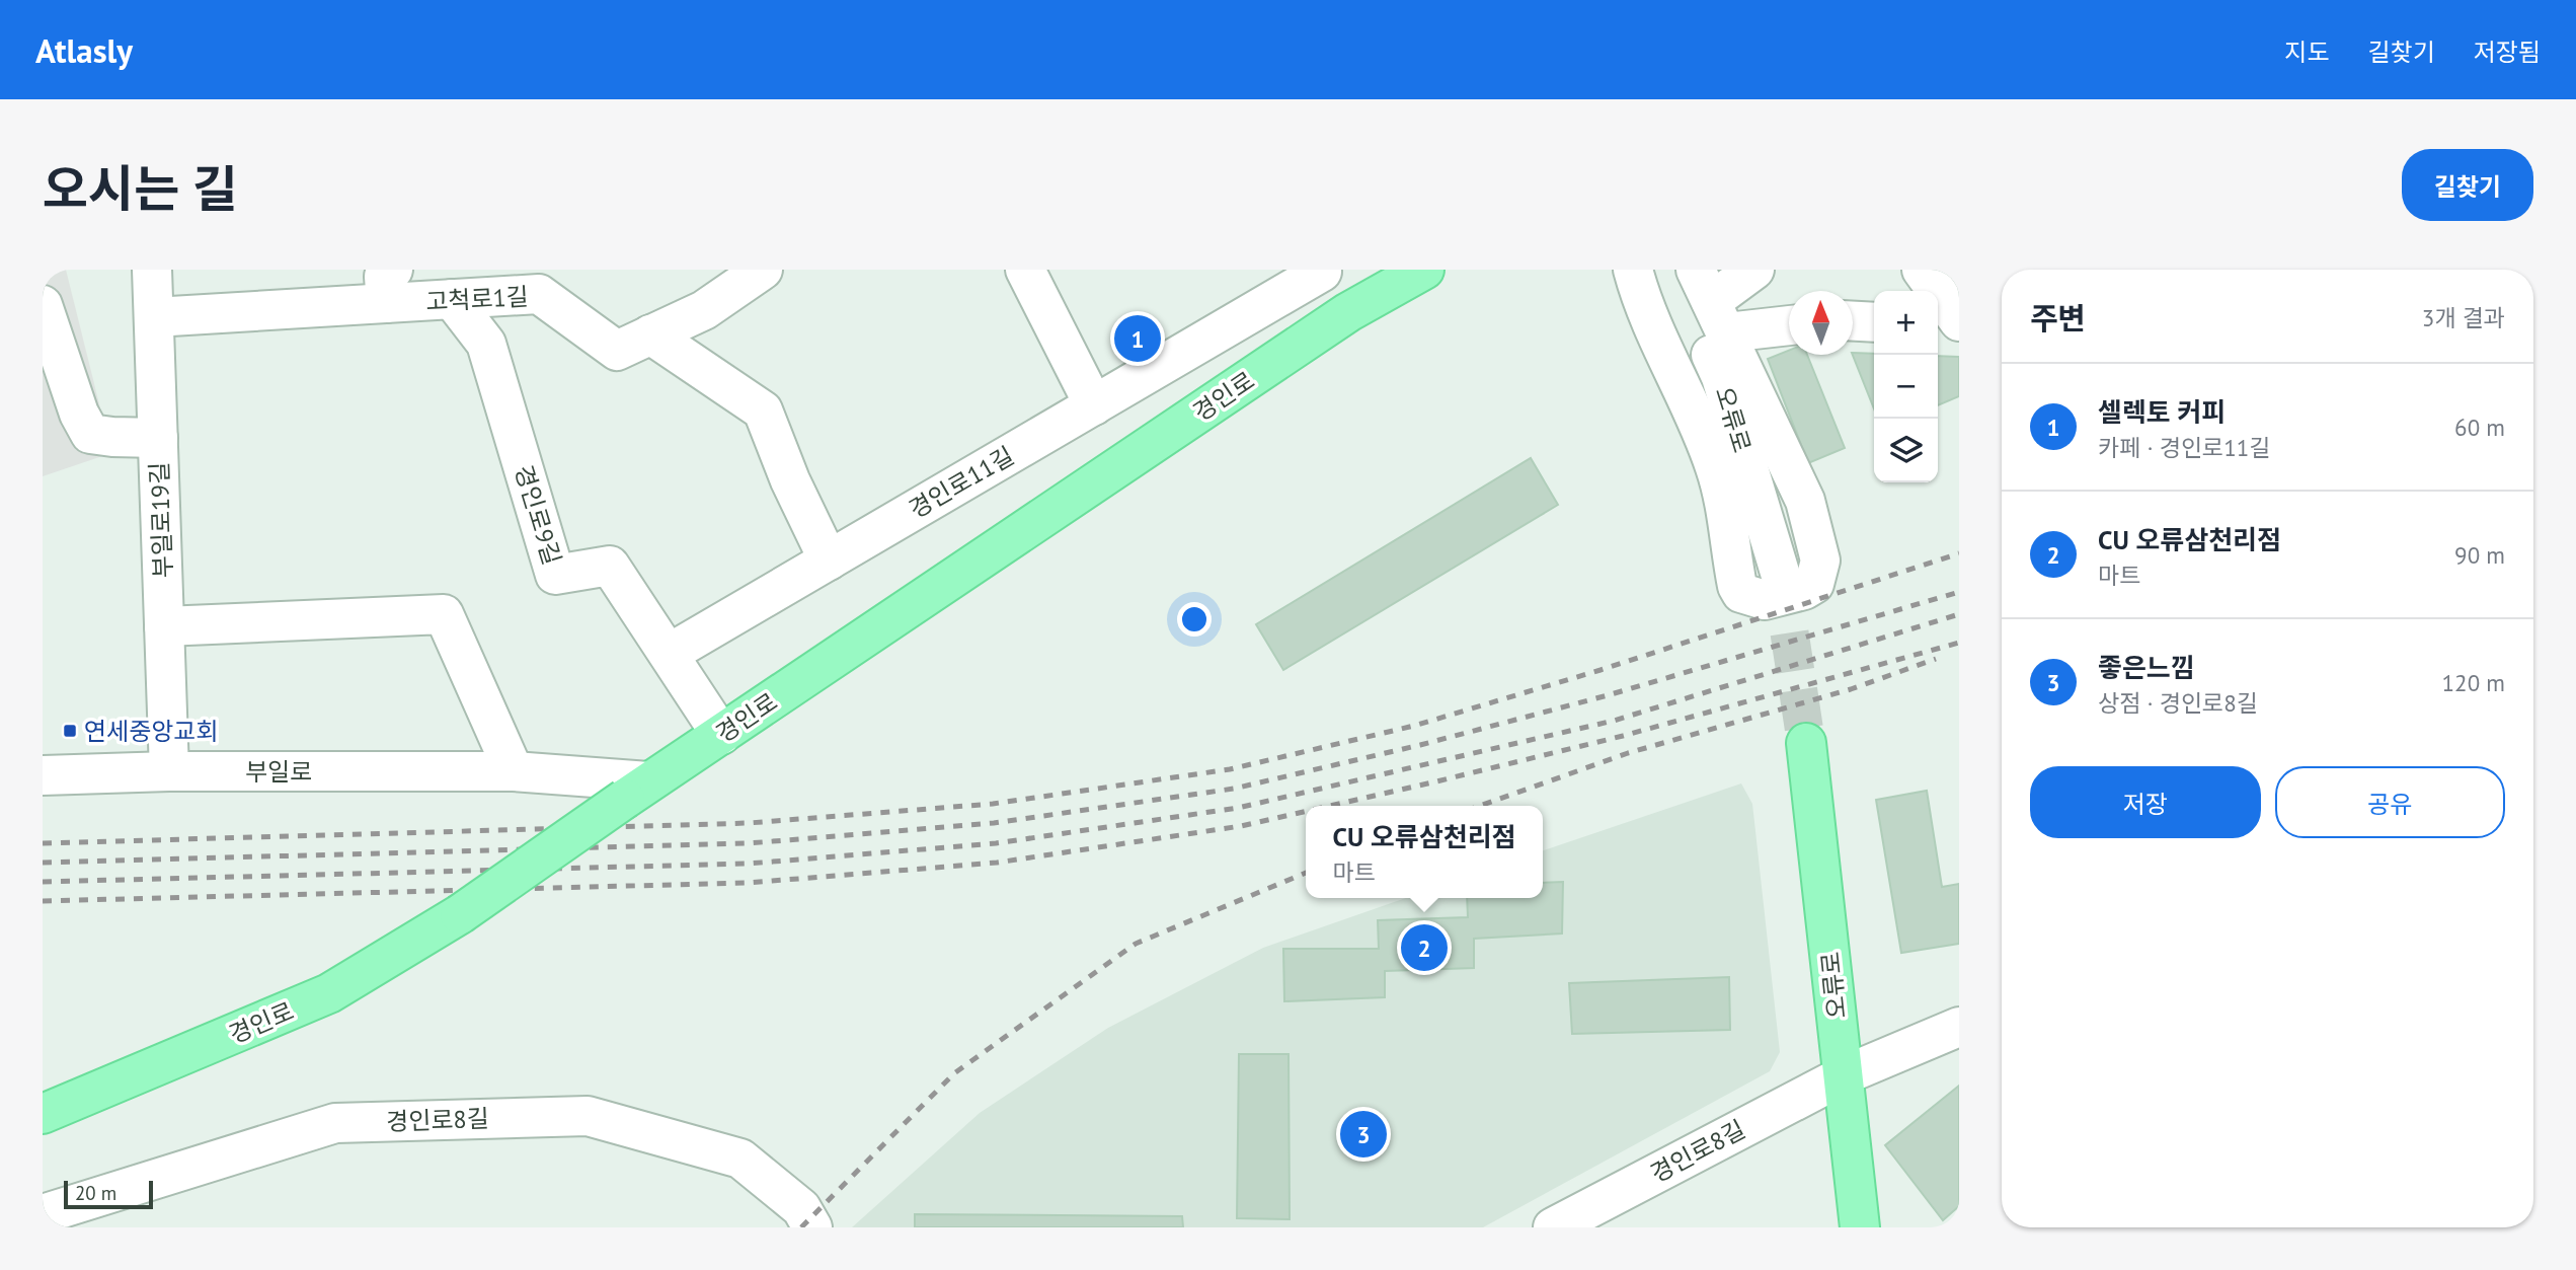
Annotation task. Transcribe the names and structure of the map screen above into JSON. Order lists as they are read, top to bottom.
{
  "streets": {
    "main road": ["경인로", "오류로"],
    "street": [
      "고척로1길",
      "경인로11길",
      "경인로9길",
      "부일로19길",
      "부일로",
      "경인로8길"
    ]
  },
  "crossings": [
    ["고척로1길", "경인로9길"],
    ["고척로1길", "부일로19길"],
    ["경인로", "경인로9길"],
    ["경인로", "부일로"],
    ["오류로", "경인로8길"],
    ["경인로11길", "경인로9길"],
    ["부일로19길", "부일로"]
  ],
  "places": {
    "transit": ["연세중앙교회"]
  },
  "scale_bar": "20 m",
  "north": "top",
  "page": {
    "header": "Atlasly",
    "nav": ["지도", "길찾기", "저장됨"],
    "title": "오시는 길",
    "buttons": [
      "길찾기",
      ["저장", "공유"]
    ],
    "heading": ["주변", "3개 결과"],
    "map_buttons": ["+", "−"],
    "pins": ["1", "2", "3"],
    "list": [
      {
        "mark": "1",
        "name": "셀렉토 커피",
        "note": "카페 · 경인로11길",
        "value": "60 m"
      },
      {
        "mark": "2",
        "name": "CU 오류삼천리점",
        "note": "마트",
        "value": "90 m"
      },
      {
        "mark": "3",
        "name": "좋은느낌",
        "note": "상점 · 경인로8길",
        "value": "120 m"
      }
    ],
    "popup": ["CU 오류삼천리점", "마트"],
    "scale": "20 m"
  }
}
